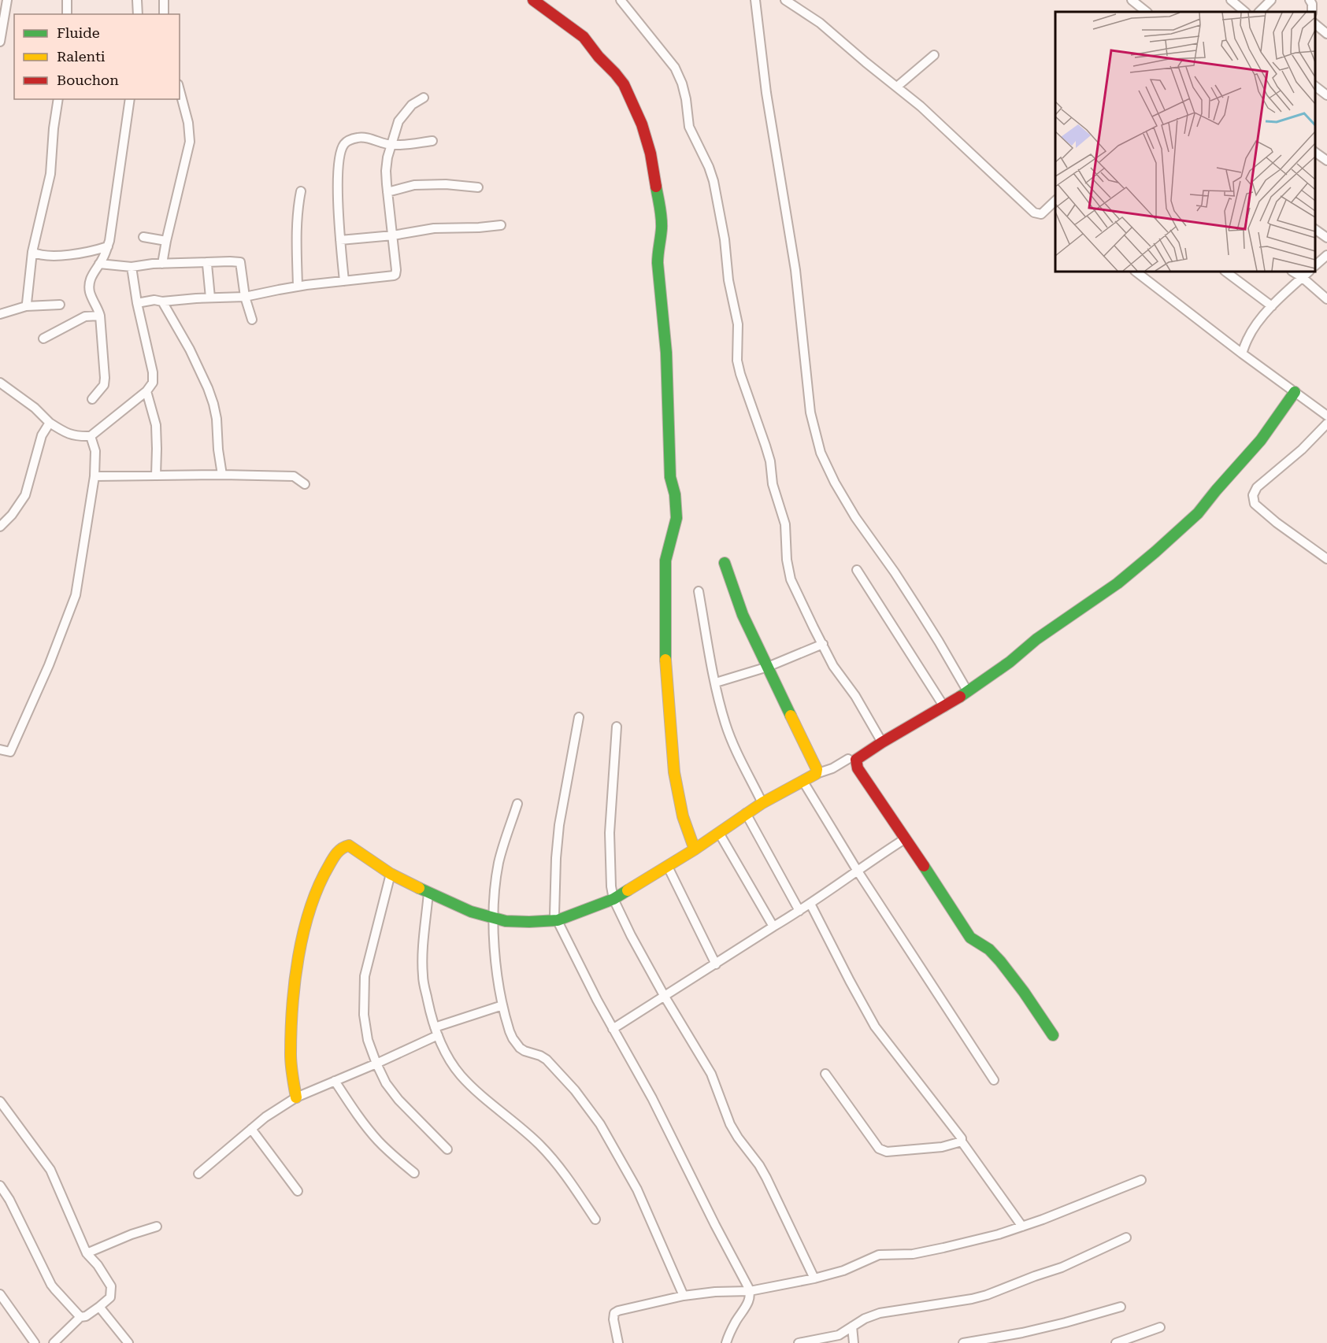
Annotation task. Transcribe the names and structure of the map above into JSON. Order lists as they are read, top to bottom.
{
  "legend": ["Fluide", "Ralenti", "Bouchon"]
}
